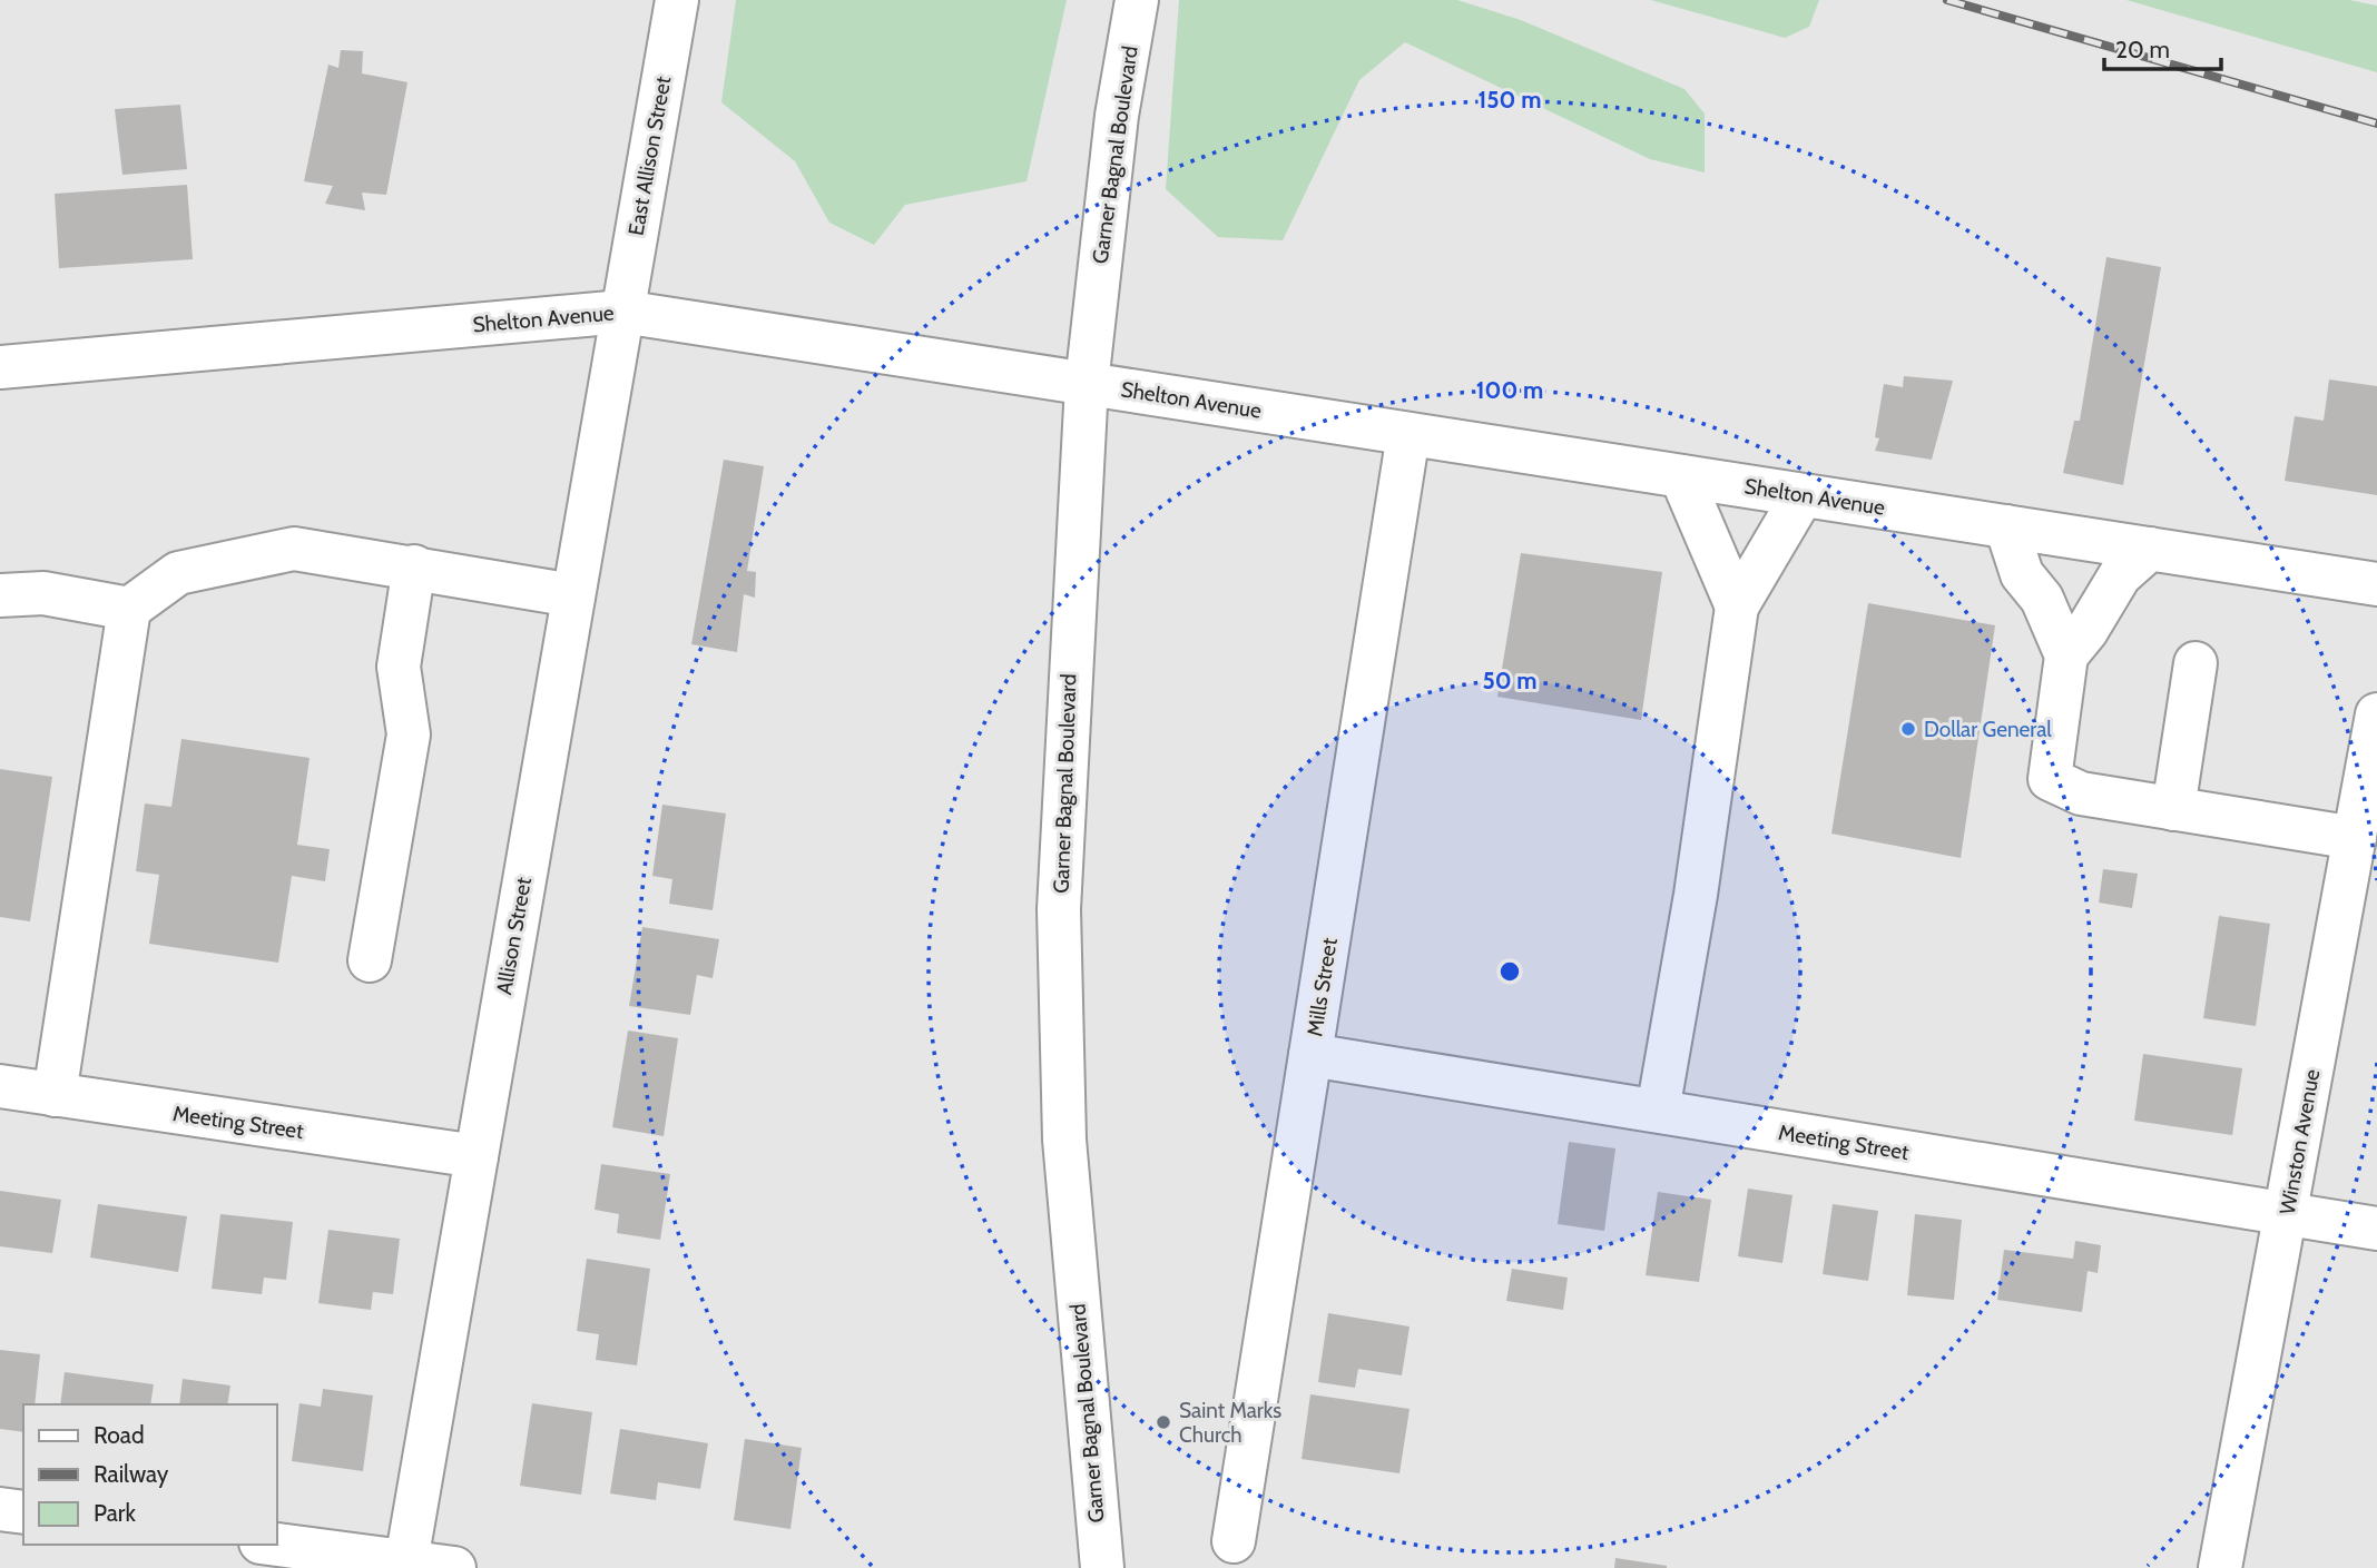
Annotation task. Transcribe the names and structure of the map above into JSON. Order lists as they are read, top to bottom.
{
  "streets": {
    "main road": [
      "Garner Bagnal Boulevard",
      "East Allison Street",
      "Shelton Avenue",
      "Allison Street",
      "Mills Street",
      "Meeting Street",
      "Winston Avenue"
    ]
  },
  "crossings": [
    ["Garner Bagnal Boulevard", "Shelton Avenue"],
    ["East Allison Street", "Shelton Avenue"],
    ["East Allison Street", "Allison Street"],
    ["Shelton Avenue", "Allison Street"],
    ["Shelton Avenue", "Mills Street"],
    ["Allison Street", "Meeting Street"],
    ["Mills Street", "Meeting Street"],
    ["Meeting Street", "Winston Avenue"]
  ],
  "places": ["Dollar General", "Saint Marks Church"],
  "legend": ["Road", "Railway", "Park"],
  "scale_bar": "20 m",
  "rings": ["150 m", "100 m", "50 m"]
}
